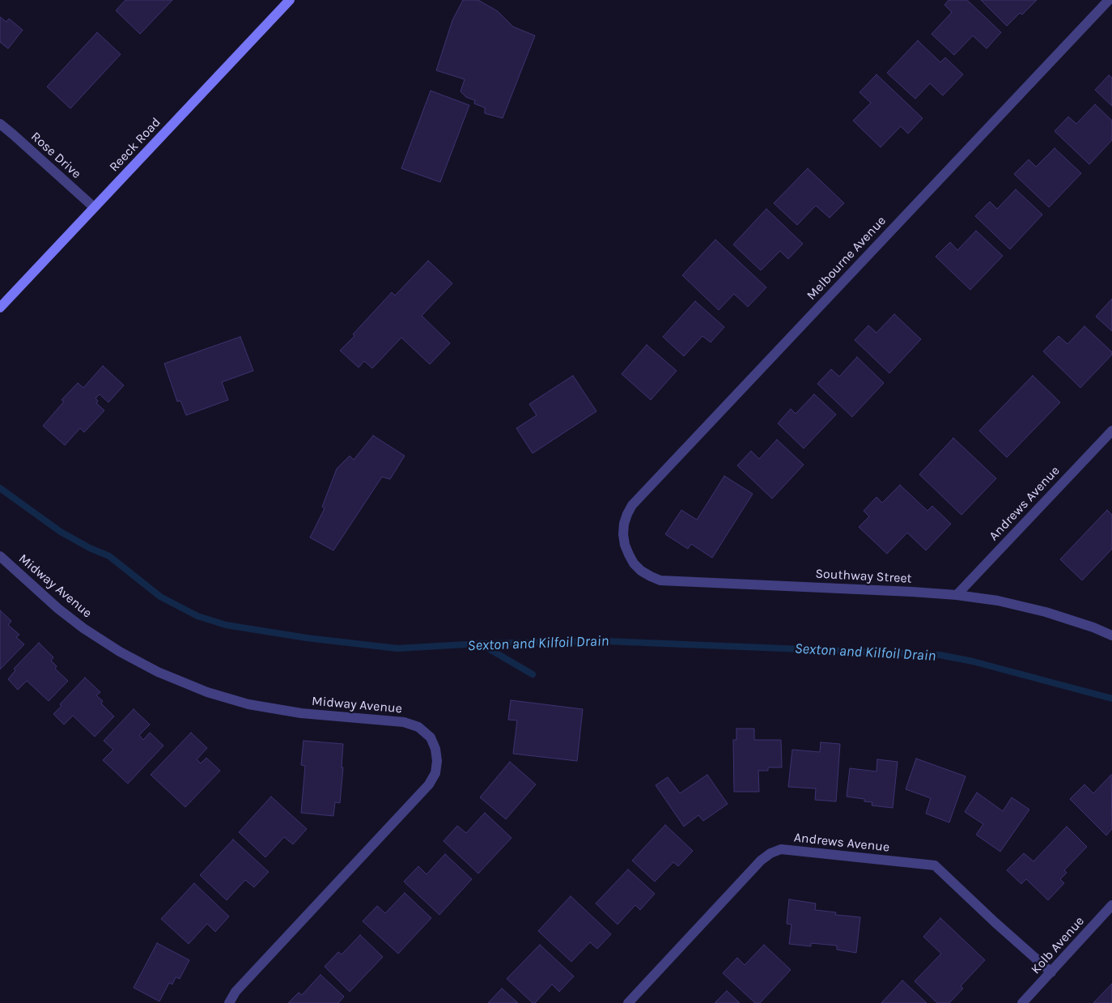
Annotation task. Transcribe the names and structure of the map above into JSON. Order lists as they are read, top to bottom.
{
  "streets": {
    "street": [
      "Reeck Road",
      "Rose Drive",
      "Melbourne Avenue",
      "Andrews Avenue",
      "Southway Street",
      "Midway Avenue",
      "Kolb Avenue"
    ]
  },
  "crossings": [
    ["Reeck Road", "Rose Drive"],
    ["Melbourne Avenue", "Southway Street"],
    ["Andrews Avenue", "Southway Street"],
    ["Andrews Avenue", "Kolb Avenue"]
  ],
  "water": ["Sexton and Kilfoil Drain"]
}
